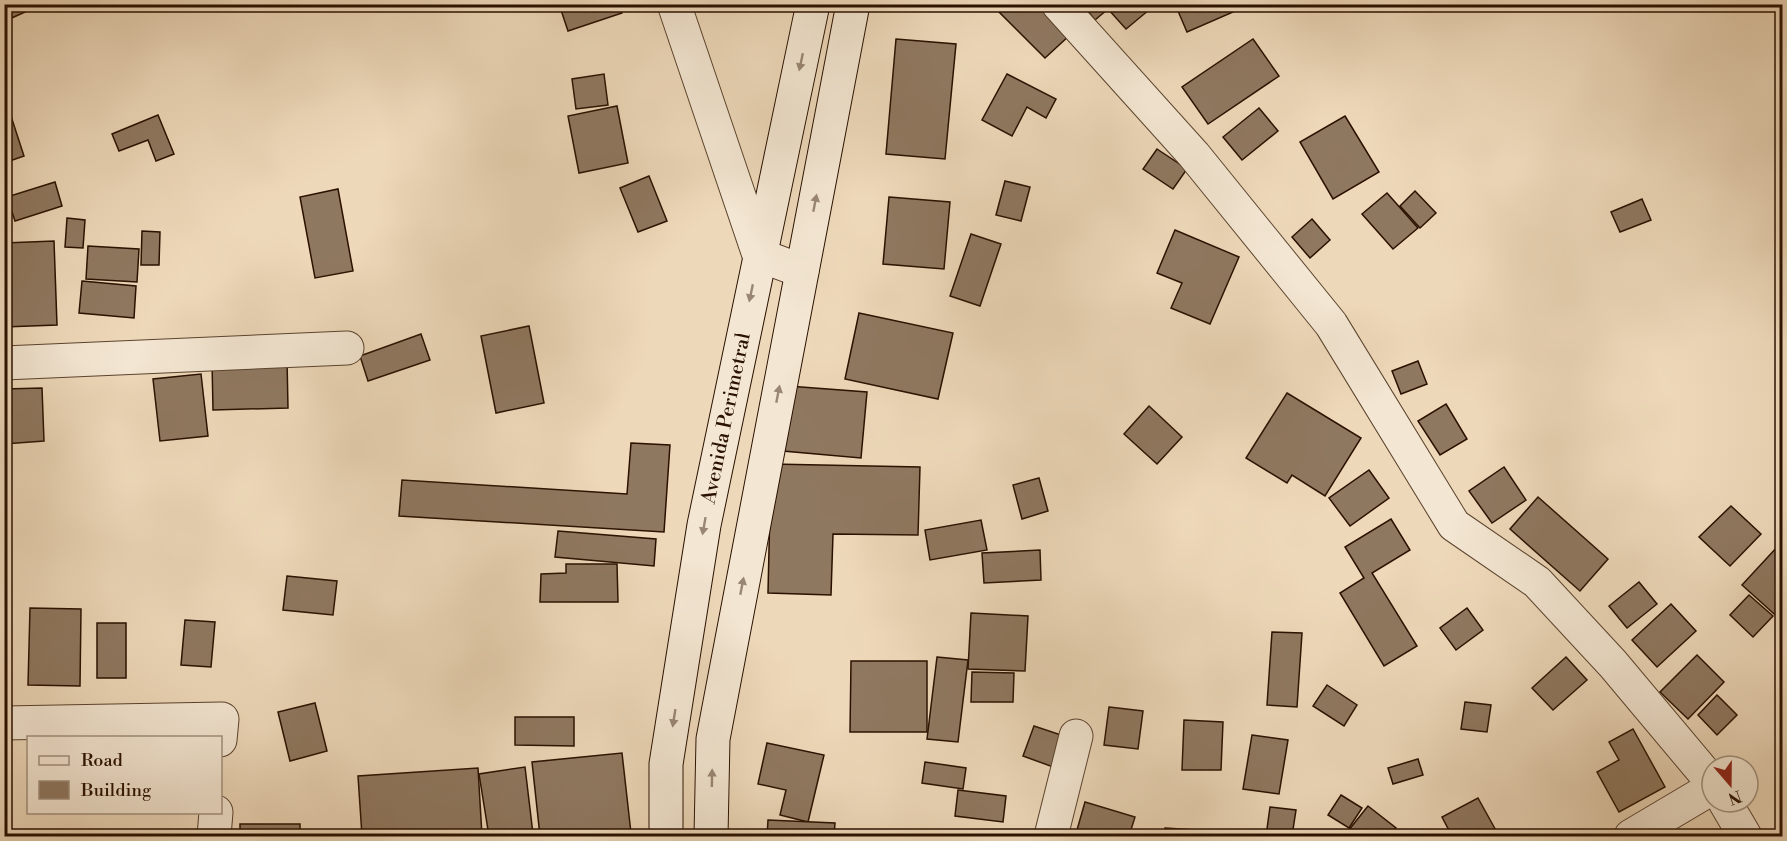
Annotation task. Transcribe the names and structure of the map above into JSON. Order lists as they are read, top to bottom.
{
  "streets": {
    "street": ["Avenida Perimetral"]
  },
  "legend": ["Road", "Building"],
  "north": "bottom"
}
